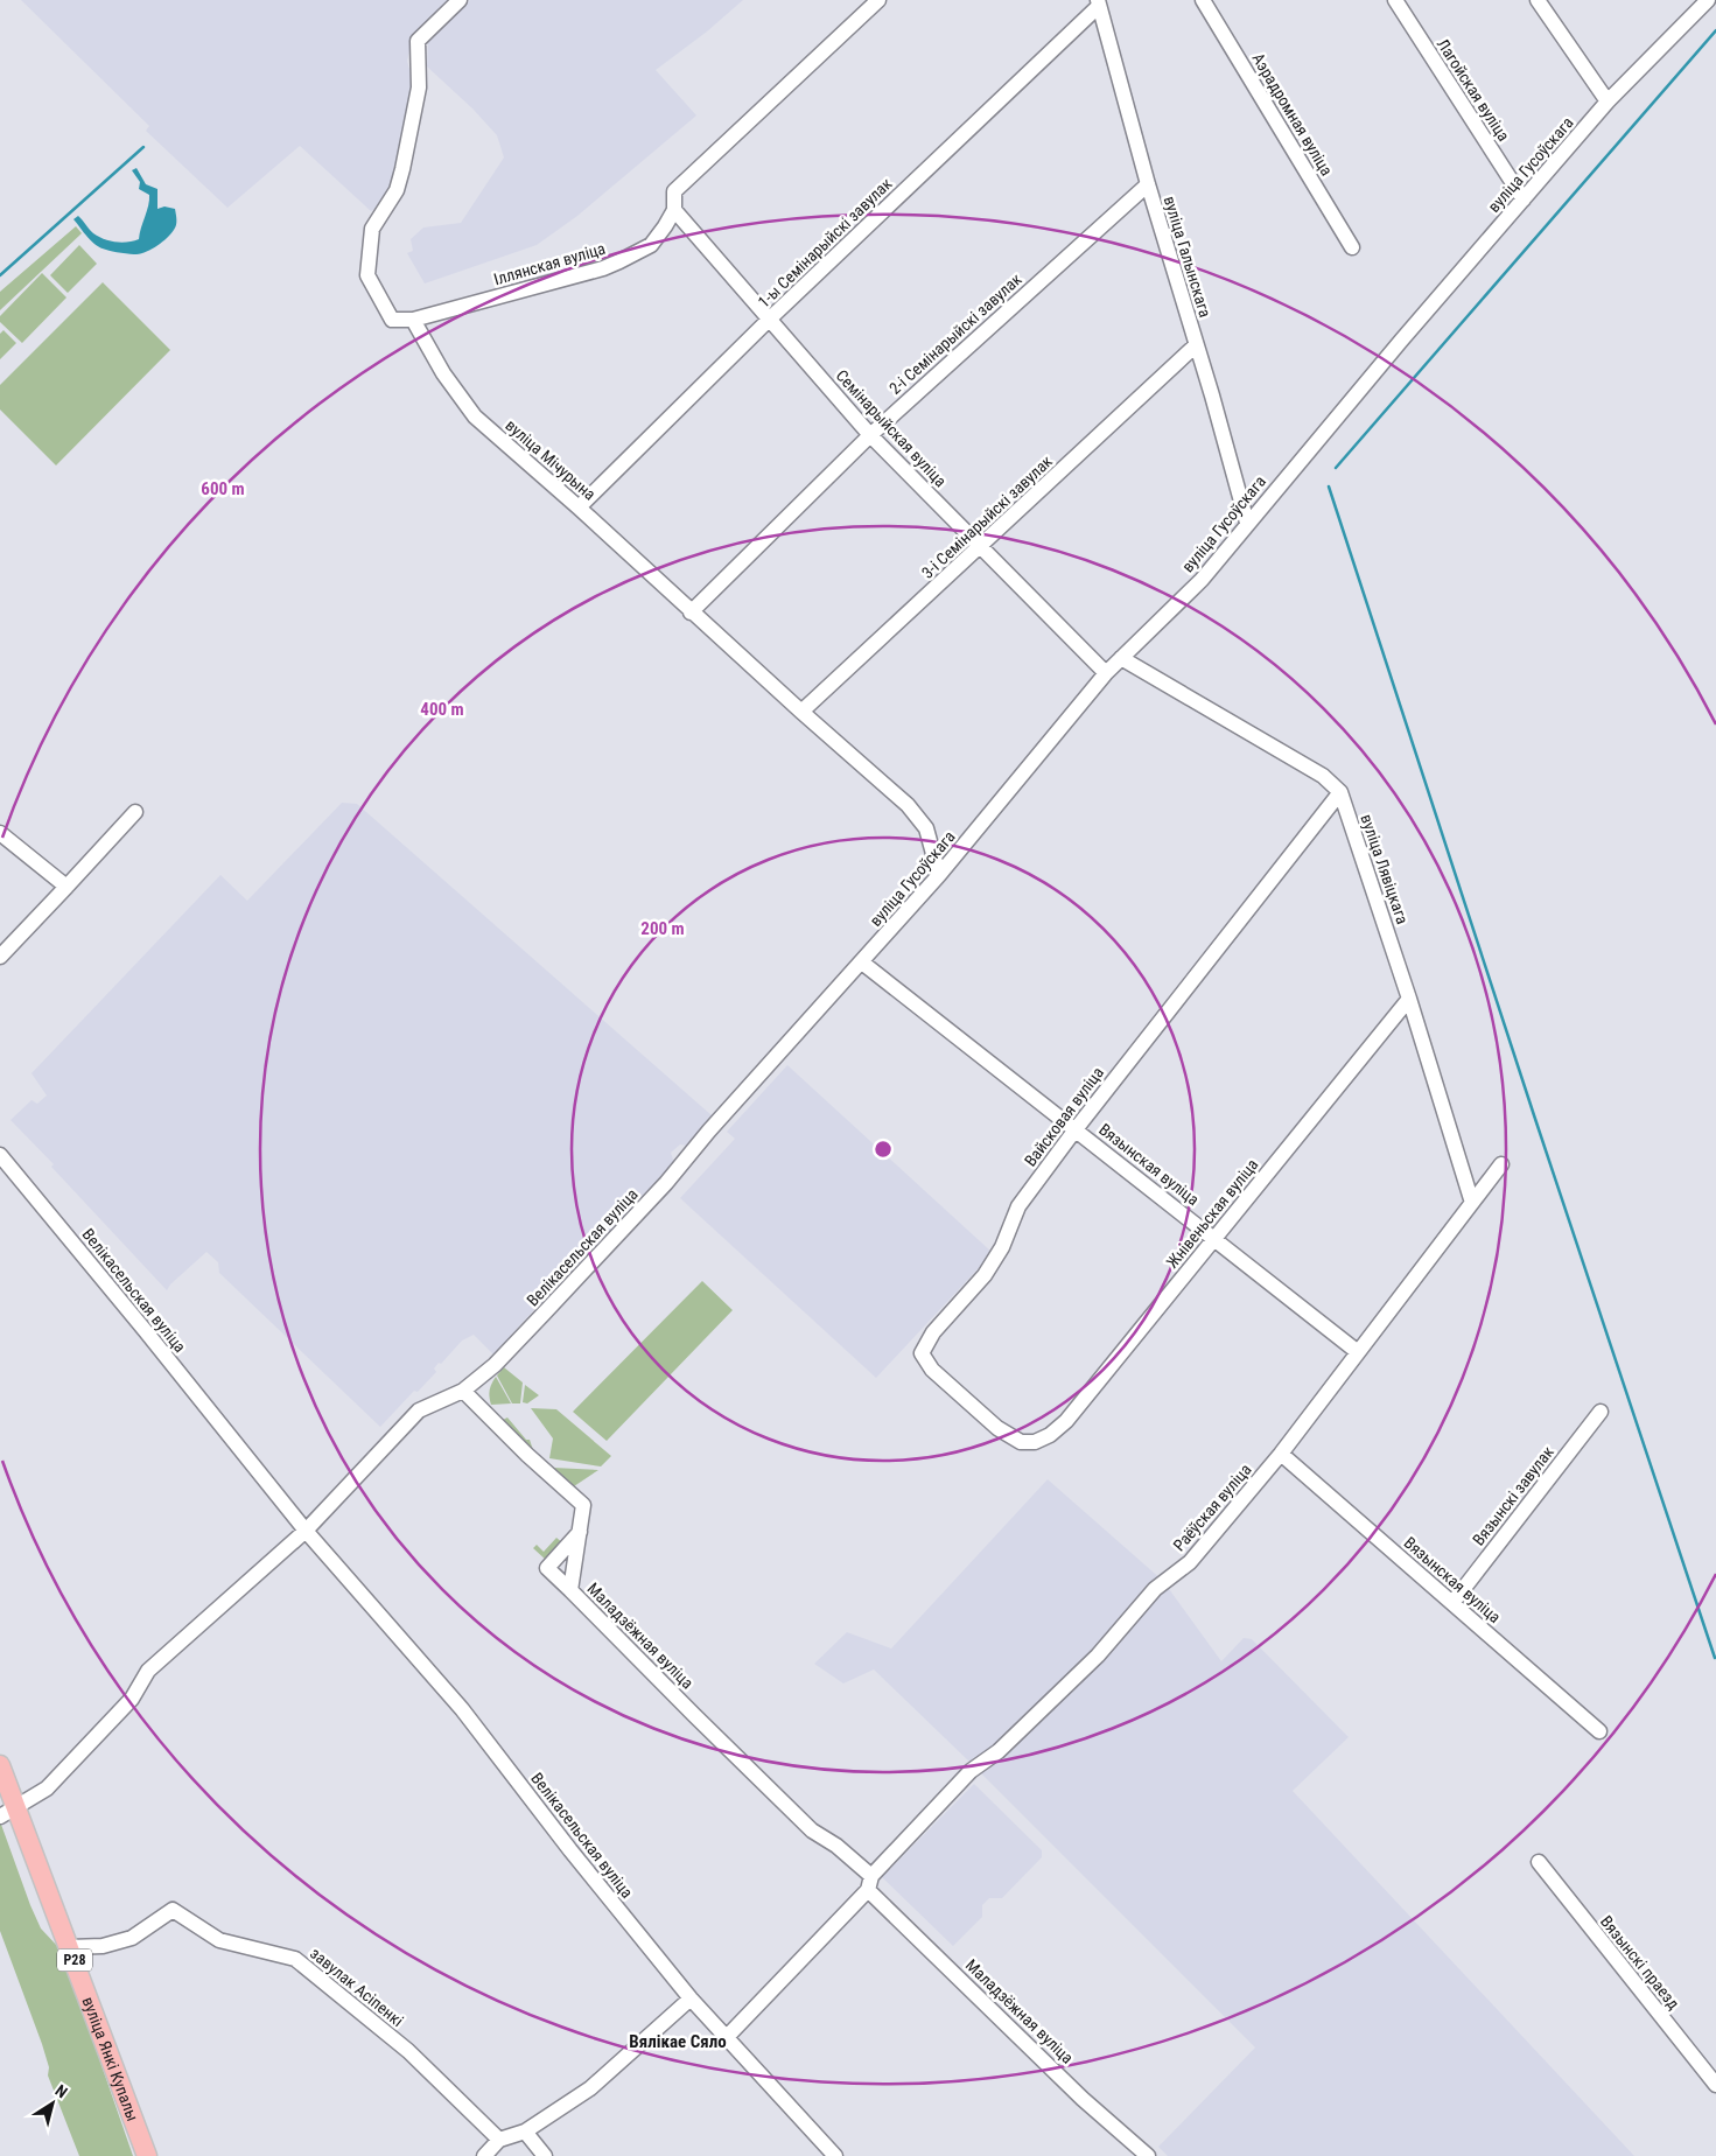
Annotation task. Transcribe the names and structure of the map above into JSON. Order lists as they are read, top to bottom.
{
  "streets": {
    "main road": ["Р28", "вуліца Янкі Купалы"],
    "street": [
      "Лагойская вуліца",
      "Аэрадромная вуліца",
      "вуліца Гусоўскага",
      "1-ы Семінарыйскі завулак",
      "вуліца Галынскага",
      "Іллянская вуліца",
      "2-і Семінарыйскі завулак",
      "Семінарыйская вуліца",
      "вуліца Мічурына",
      "3-і Семінарыйскі завулак",
      "вуліца Лявіцкага",
      "Вайсковая вуліца",
      "Вязынская вуліца",
      "Жнівеньская вуліца",
      "Велікасельская вуліца",
      "Вязынскі завулак",
      "Раёўская вуліца",
      "Маладзёжная вуліца",
      "Вязынскі праезд",
      "завулак Асіпенкі"
    ]
  },
  "crossings": [
    ["Лагойская вуліца", "вуліца Гусоўскага"],
    ["вуліца Гусоўскага", "вуліца Галынскага"],
    ["вуліца Гусоўскага", "Семінарыйская вуліца"],
    ["вуліца Гусоўскага", "вуліца Мічурына"],
    ["вуліца Гусоўскага", "Вязынская вуліца"],
    ["вуліца Гусоўскага", "Велікасельская вуліца"],
    ["1-ы Семінарыйскі завулак", "вуліца Галынскага"],
    ["1-ы Семінарыйскі завулак", "Семінарыйская вуліца"],
    ["1-ы Семінарыйскі завулак", "вуліца Мічурына"],
    ["вуліца Галынскага", "2-і Семінарыйскі завулак"],
    ["вуліца Галынскага", "3-і Семінарыйскі завулак"],
    ["Іллянская вуліца", "Семінарыйская вуліца"],
    ["Іллянская вуліца", "вуліца Мічурына"],
    ["2-і Семінарыйскі завулак", "Семінарыйская вуліца"],
    ["2-і Семінарыйскі завулак", "вуліца Мічурына"],
    ["Семінарыйская вуліца", "3-і Семінарыйскі завулак"],
    ["вуліца Мічурына", "3-і Семінарыйскі завулак"],
    ["вуліца Лявіцкага", "Вайсковая вуліца"],
    ["вуліца Лявіцкага", "Жнівеньская вуліца"],
    ["вуліца Лявіцкага", "Раёўская вуліца"],
    ["Вайсковая вуліца", "Вязынская вуліца"],
    ["Вайсковая вуліца", "Жнівеньская вуліца"],
    ["Вязынская вуліца", "Жнівеньская вуліца"],
    ["Вязынская вуліца", "Велікасельская вуліца"],
    ["Вязынская вуліца", "Вязынскі завулак"],
    ["Вязынская вуліца", "Раёўская вуліца"],
    ["Велікасельская вуліца", "Раёўская вуліца"],
    ["Велікасельская вуліца", "Маладзёжная вуліца"],
    ["Раёўская вуліца", "Маладзёжная вуліца"],
    ["завулак Асіпенкі", "вуліца Янкі Купалы"]
  ],
  "districts": ["Вялікае Сяло"],
  "north": "top right",
  "rings": ["600 m", "400 m", "200 m"]
}
